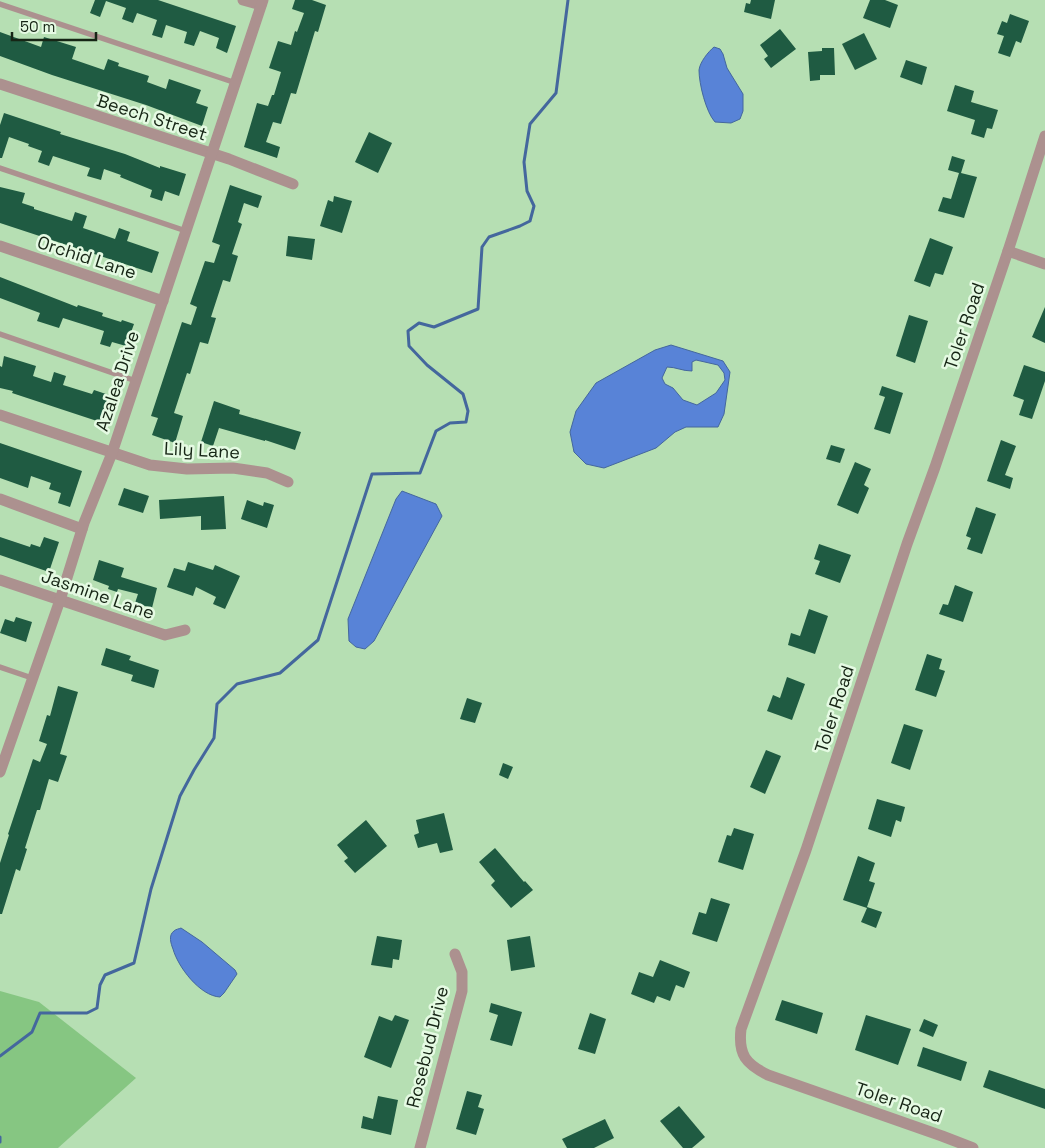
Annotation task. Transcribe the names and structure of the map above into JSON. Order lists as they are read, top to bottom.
{
  "streets": {
    "street": [
      "Beech Street",
      "Orchid Lane",
      "Toler Road",
      "Azalea Drive",
      "Lily Lane",
      "Jasmine Lane",
      "Rosebud Drive"
    ]
  },
  "crossings": [
    ["Beech Street", "Azalea Drive"],
    ["Orchid Lane", "Azalea Drive"],
    ["Azalea Drive", "Lily Lane"],
    ["Azalea Drive", "Jasmine Lane"]
  ],
  "scale_bar": "50 m"
}
